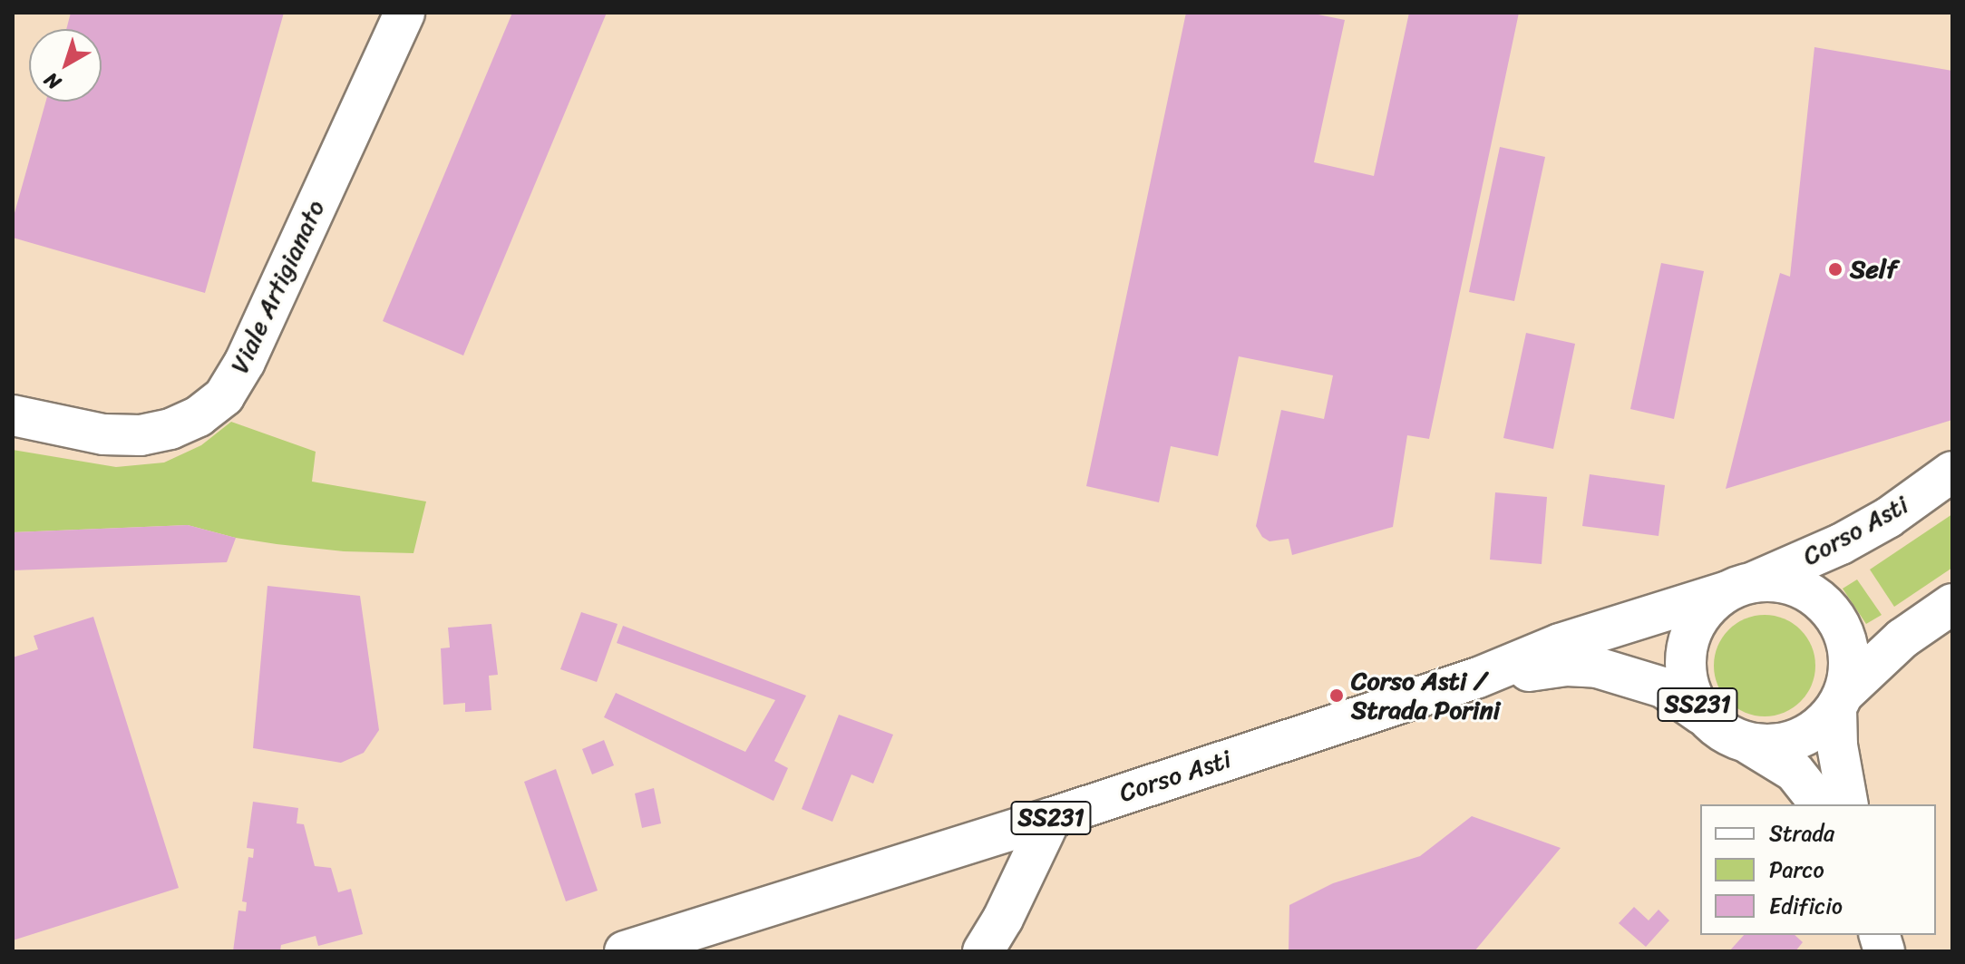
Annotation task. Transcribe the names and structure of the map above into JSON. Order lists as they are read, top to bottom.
{
  "streets": {
    "main road": ["Viale Artigianato", "Corso Asti", "SS231"]
  },
  "crossings": [
    ["Corso Asti", "SS231"]
  ],
  "places": ["Self", "Corso Asti / Strada Porini"],
  "legend": ["Strada", "Parco", "Edificio"],
  "north": "bottom left"
}
